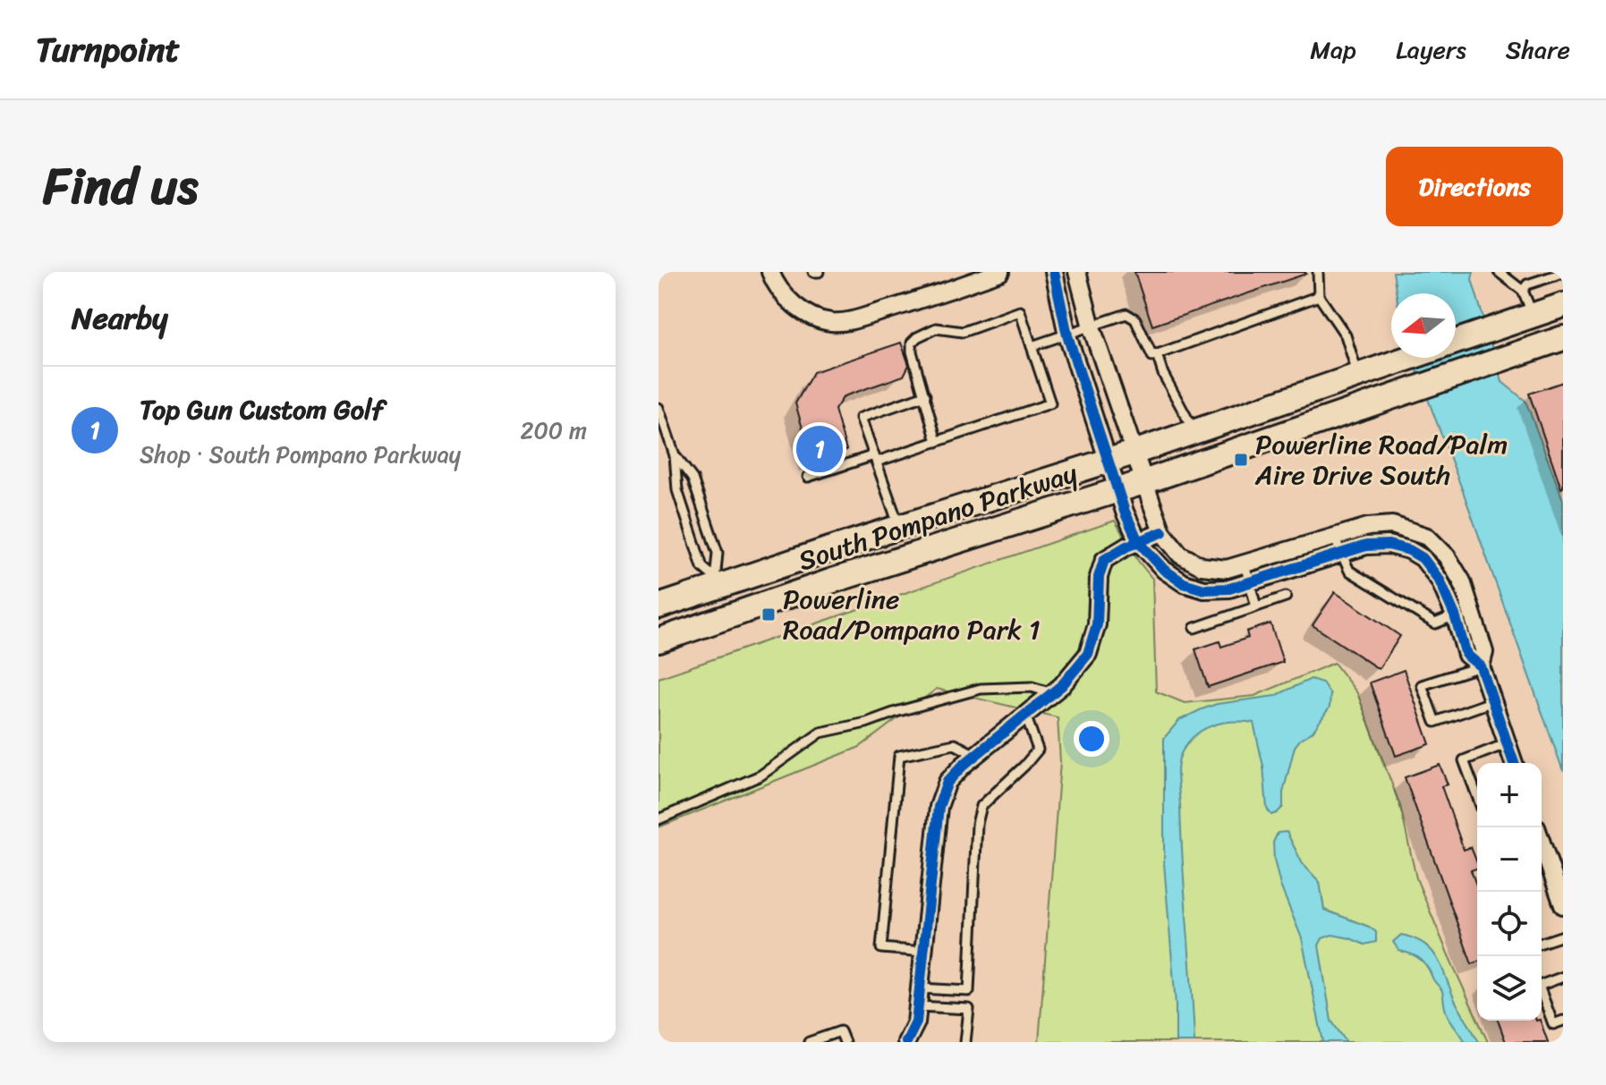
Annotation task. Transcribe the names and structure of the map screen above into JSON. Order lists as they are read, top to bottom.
{
  "streets": {
    "main road": ["South Pompano Parkway"]
  },
  "places": {
    "transit": ["Powerline Road/Palm Aire Drive South", "Powerline Road/Pompano Park 1"]
  },
  "north": "left",
  "page": {
    "header": "Turnpoint",
    "nav": ["Map", "Layers", "Share"],
    "title": "Find us",
    "buttons": "Directions",
    "heading": "Nearby",
    "list": [
      {
        "mark": "1",
        "name": "Top Gun Custom Golf",
        "note": "Shop · South Pompano Parkway",
        "value": "200 m"
      }
    ],
    "pins": "1",
    "map_buttons": ["+", "−"]
  }
}
